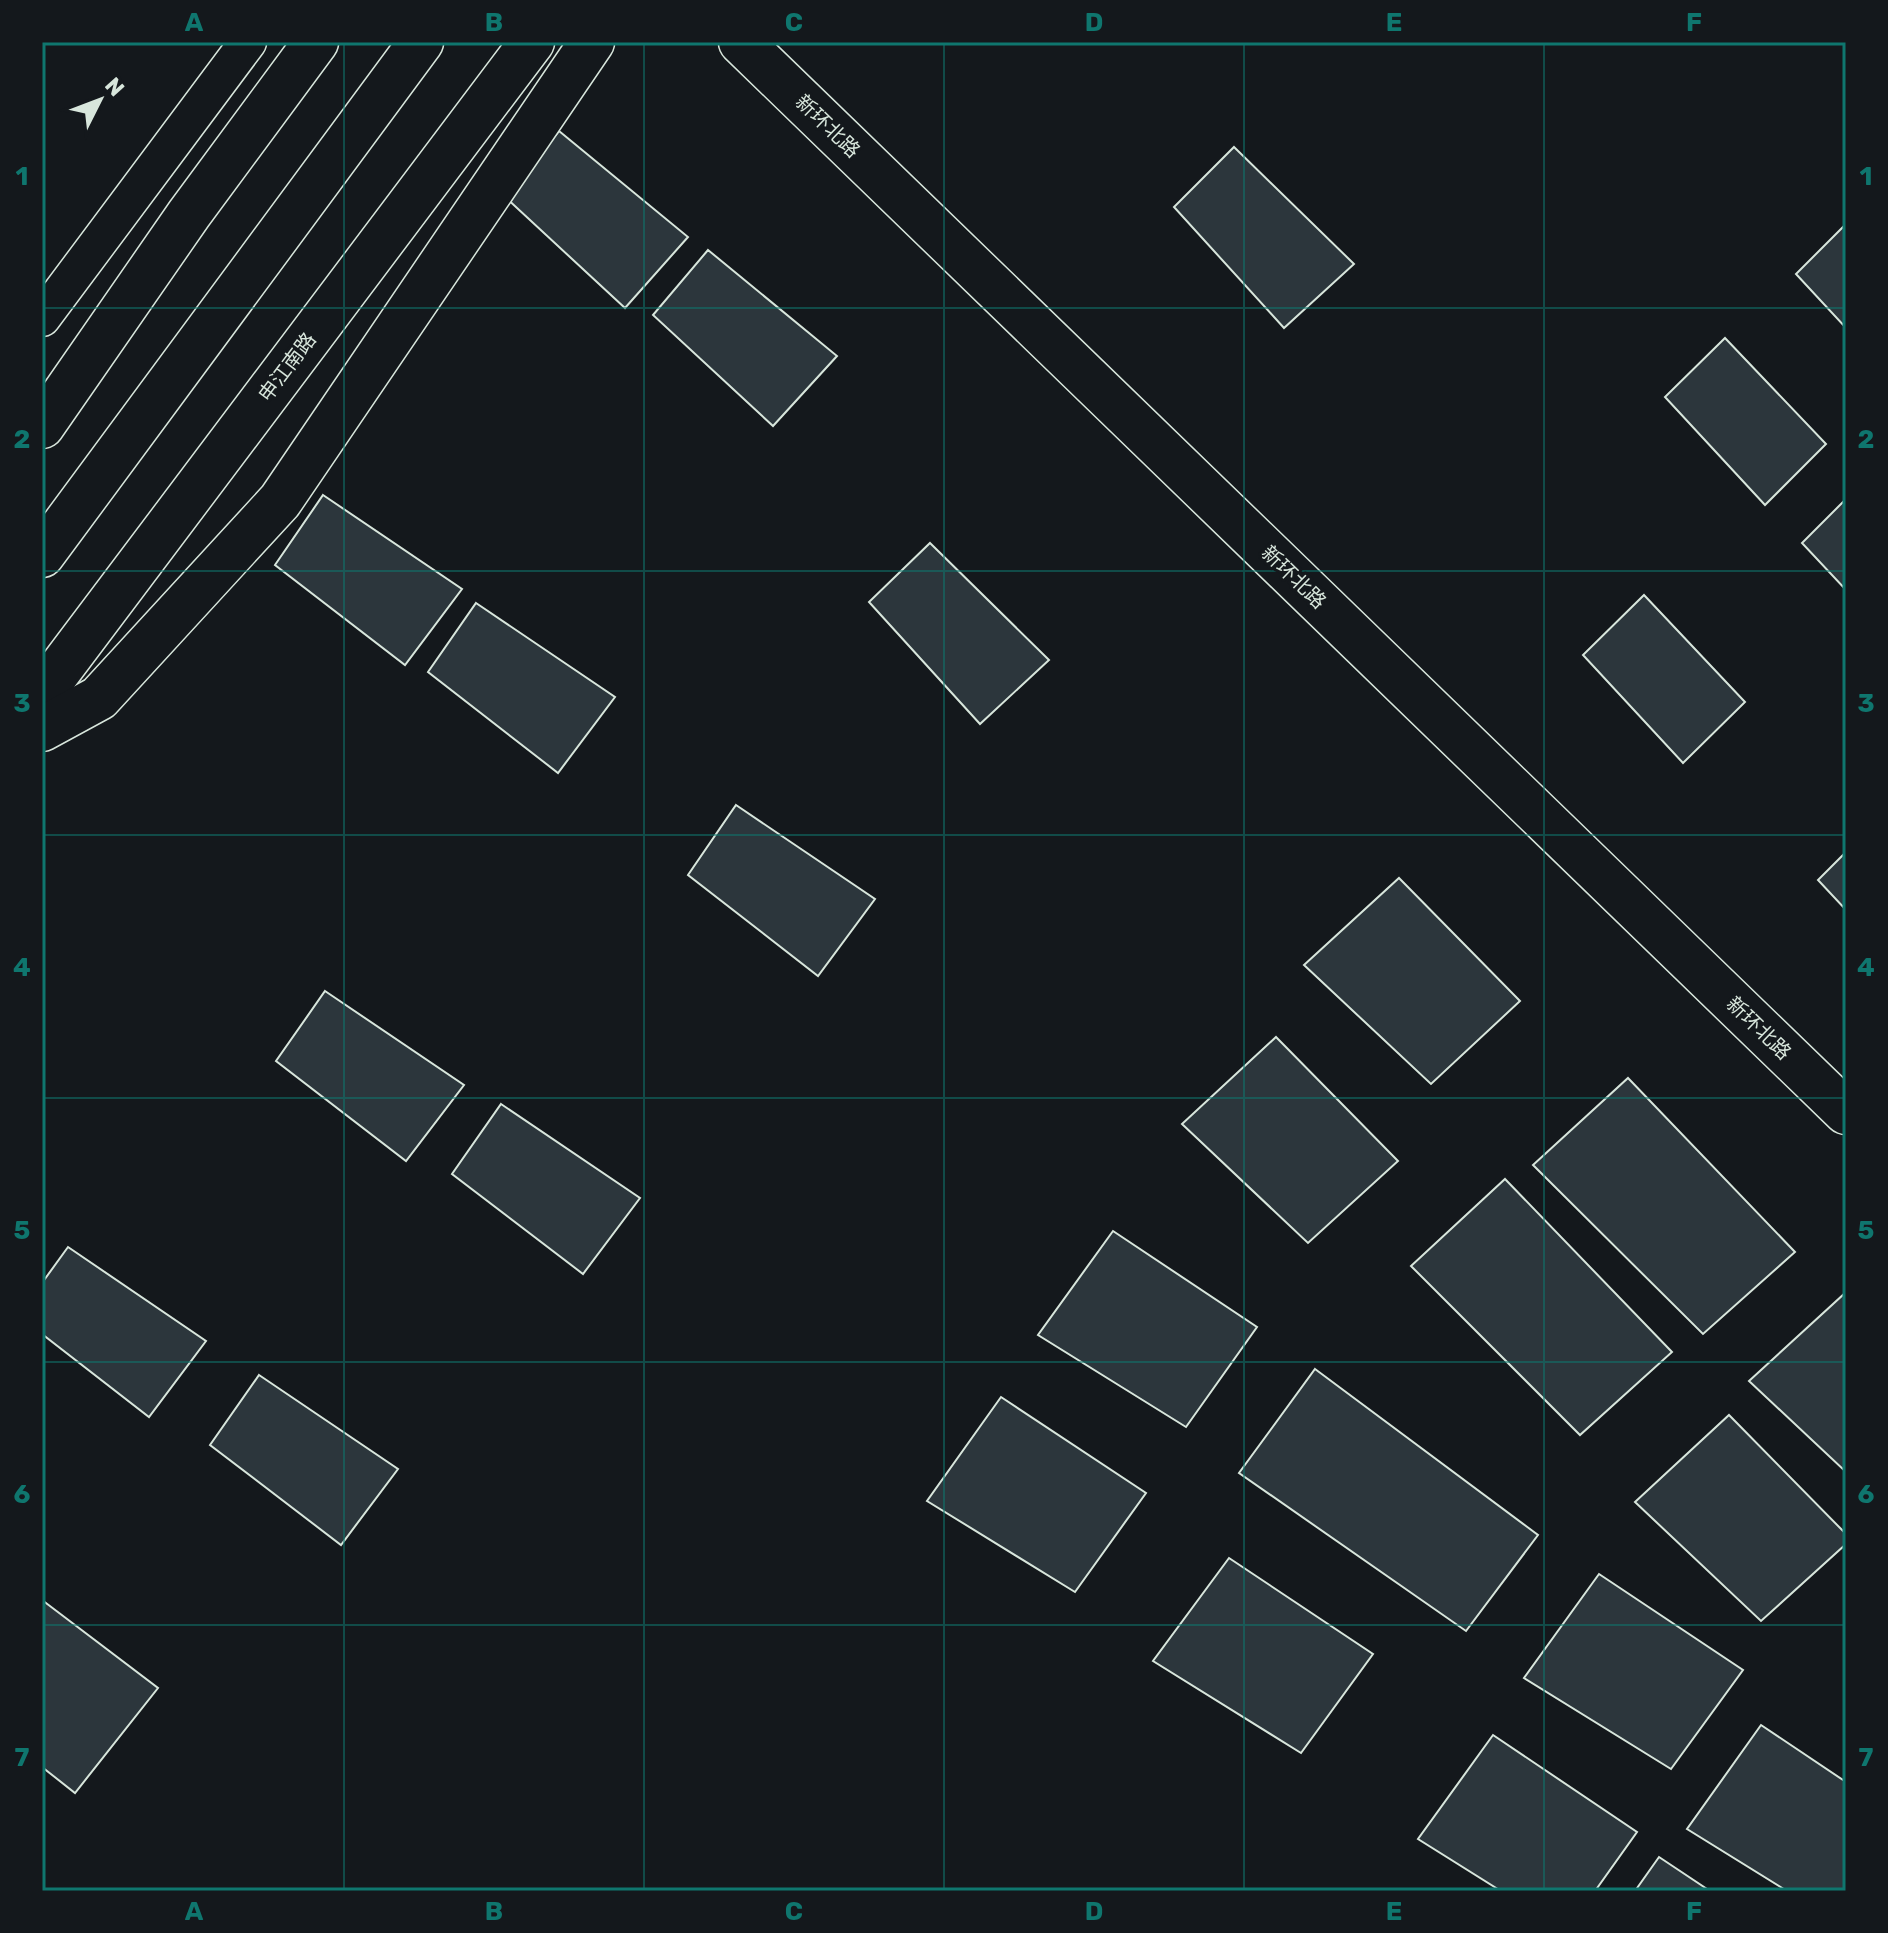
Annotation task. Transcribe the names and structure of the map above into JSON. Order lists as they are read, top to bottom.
{
  "streets": {
    "main road": ["新环北路", "申江南路"]
  },
  "north": "top right",
  "grid": {
    "columns": [
      "A",
      "B",
      "C",
      "D",
      "E",
      "F"
    ],
    "rows": [
      "1",
      "2",
      "3",
      "4",
      "5",
      "6",
      "7"
    ]
  }
}
